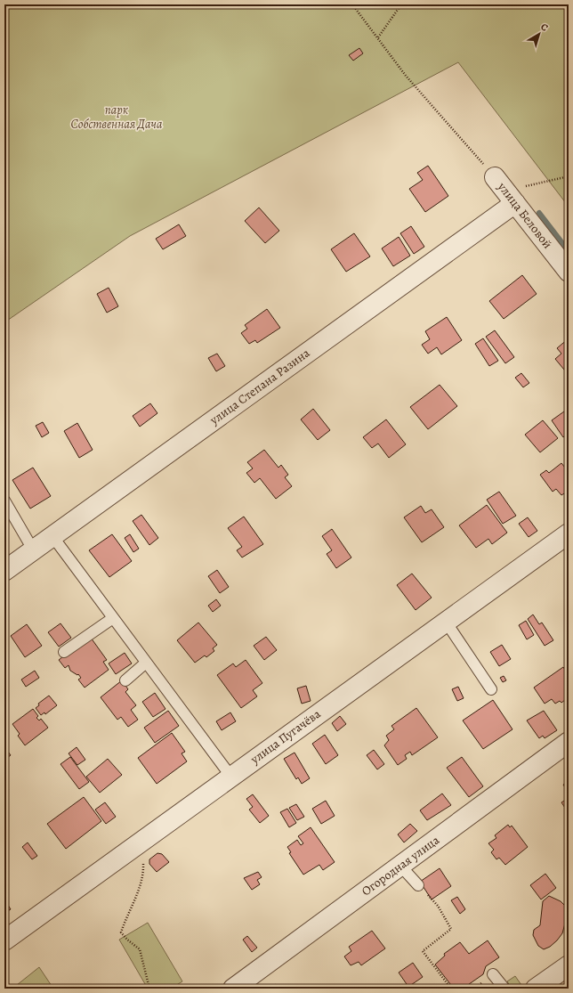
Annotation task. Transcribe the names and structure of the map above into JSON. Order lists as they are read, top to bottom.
{
  "streets": {
    "street": [
      "улица Беловой",
      "улица Степана Разина",
      "улица Пугачёва",
      "Огородная улица"
    ]
  },
  "crossings": [
    ["улица Беловой", "улица Степана Разина"]
  ],
  "parks": ["парк Собственная Дача"],
  "north": "top right"
}
